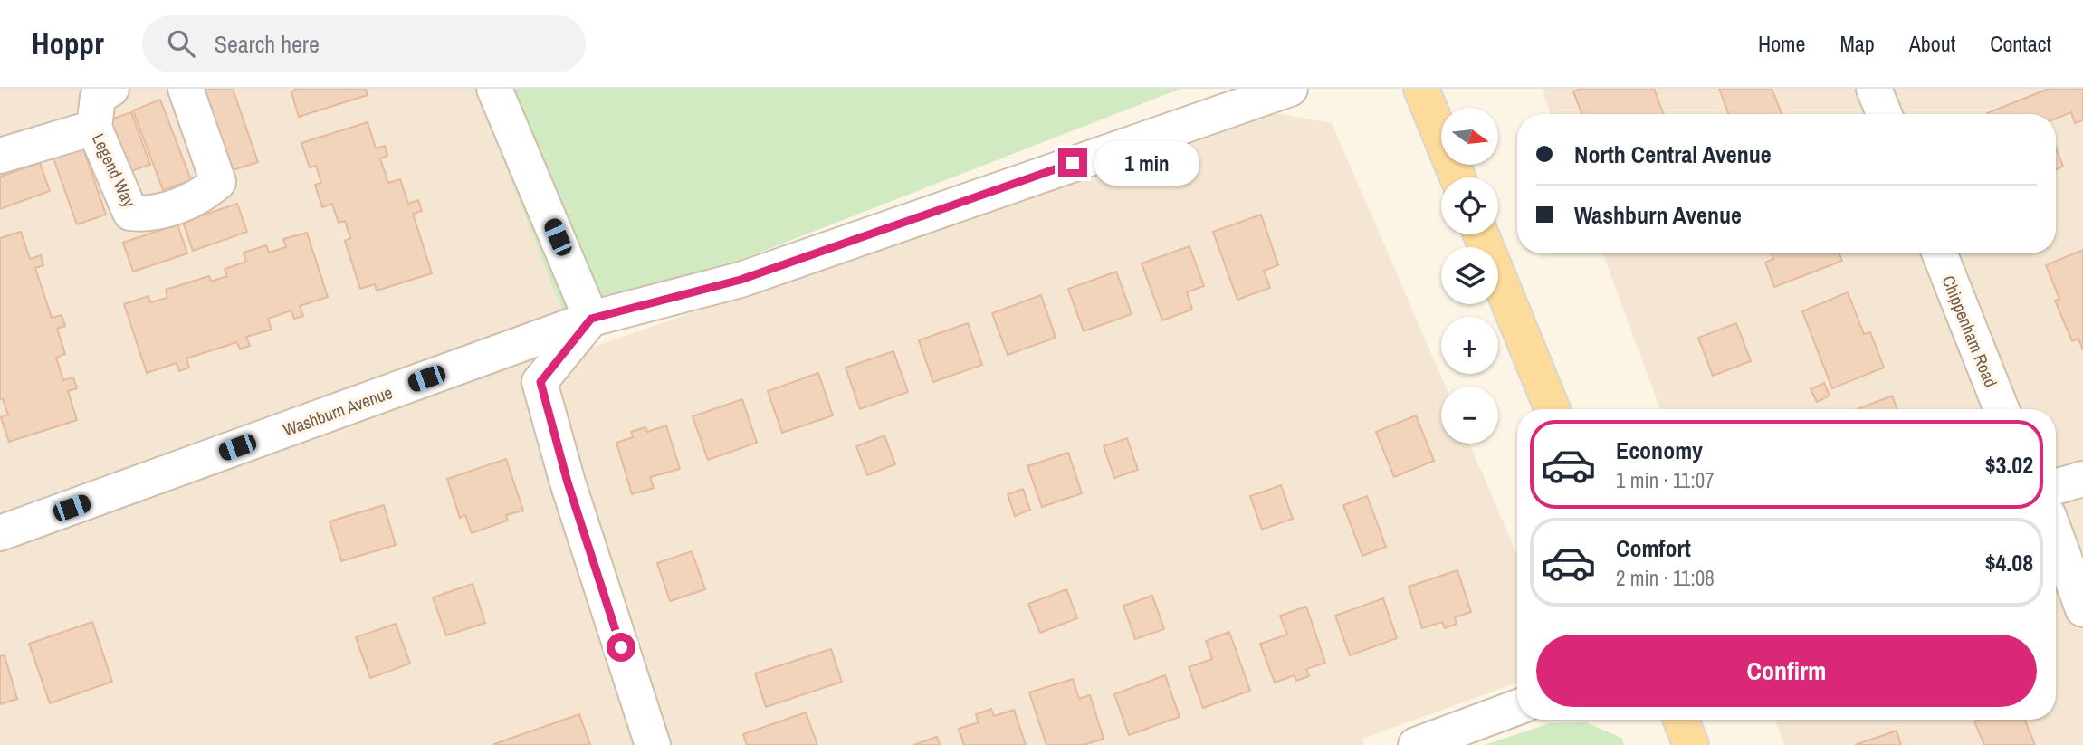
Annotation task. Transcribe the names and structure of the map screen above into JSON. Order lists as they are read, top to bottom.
{
  "streets": {
    "street": ["Legend Way", "Chippenham Road", "Washburn Avenue"]
  },
  "north": "right",
  "page": {
    "header": "Hoppr",
    "search": "Search here",
    "nav": [
      "Home",
      "Map",
      "About",
      "Contact"
    ],
    "map_buttons": ["+", "−"],
    "banner": ["North Central Avenue", "Washburn Avenue"],
    "bubble": "1 min",
    "list": [
      {
        "name": "Economy",
        "note": "1 min · 11:07",
        "value": "$3.02"
      },
      {
        "name": "Comfort",
        "note": "2 min · 11:08",
        "value": "$4.08"
      }
    ],
    "buttons": "Confirm"
  }
}
